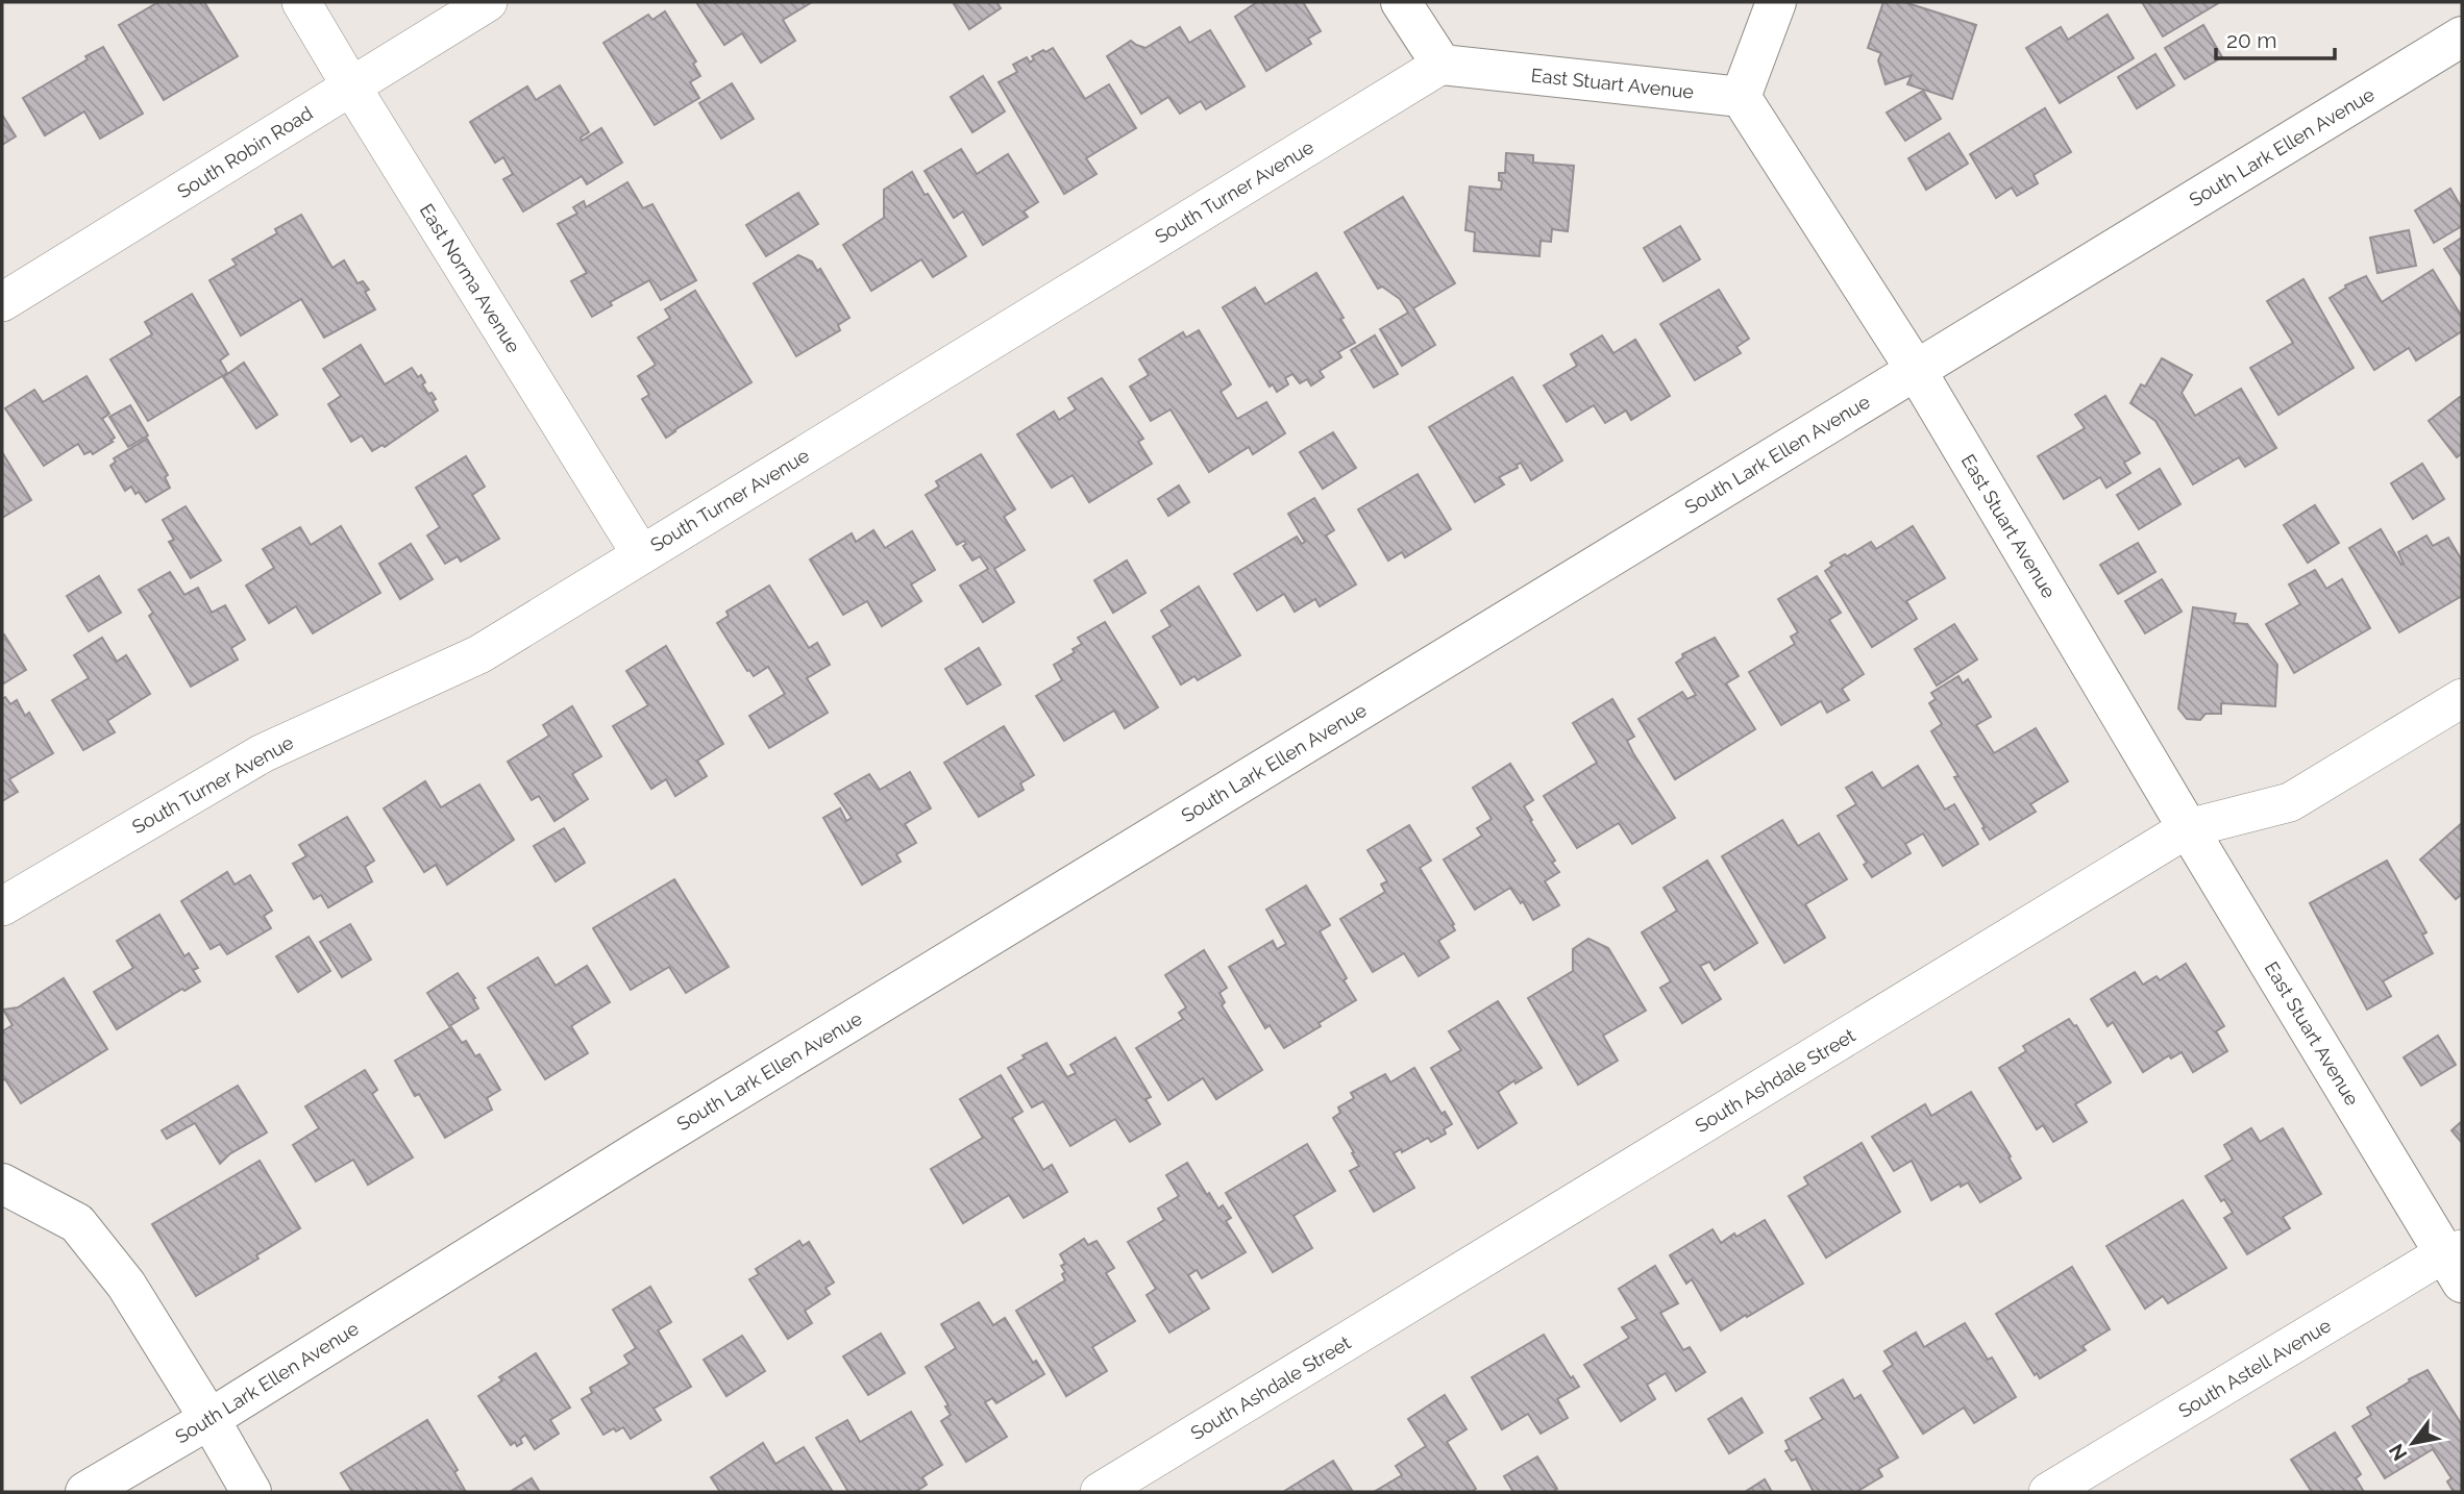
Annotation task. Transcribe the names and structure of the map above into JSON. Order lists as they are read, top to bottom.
{
  "streets": {
    "street": [
      "East Stuart Avenue",
      "South Lark Ellen Avenue",
      "South Robin Road",
      "South Turner Avenue",
      "East Norma Avenue",
      "South Ashdale Street",
      "South Astell Avenue"
    ]
  },
  "crossings": [
    ["East Stuart Avenue", "South Lark Ellen Avenue"],
    ["East Stuart Avenue", "South Turner Avenue"],
    ["East Stuart Avenue", "South Ashdale Street"],
    ["East Stuart Avenue", "South Astell Avenue"],
    ["South Robin Road", "East Norma Avenue"],
    ["South Turner Avenue", "East Norma Avenue"]
  ],
  "scale_bar": "20 m",
  "north": "bottom left"
}
